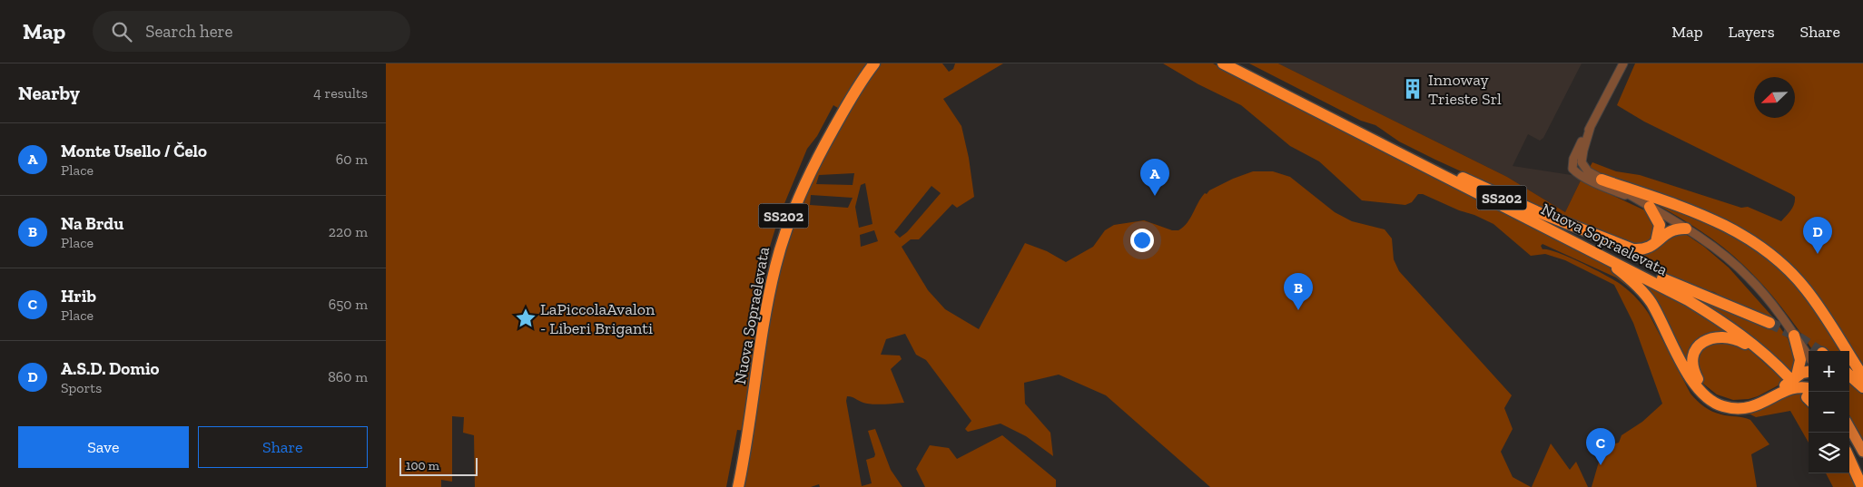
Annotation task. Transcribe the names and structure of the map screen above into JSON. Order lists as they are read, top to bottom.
{
  "streets": {
    "highway": ["SS202", "Nuova Sopraelevata"]
  },
  "places": {
    "building": ["Innoway Trieste Srl"],
    "place": ["LaPiccolaAvalon - Liberi Briganti"]
  },
  "scale_bar": "100 m",
  "north": "bottom left",
  "page": {
    "header": "Map",
    "search": "Search here",
    "nav": ["Map", "Layers", "Share"],
    "heading": ["Nearby", "4 results"],
    "list": [
      {
        "mark": "A",
        "name": "Monte Usello / Čelo",
        "note": "Place",
        "value": "60 m"
      },
      {
        "mark": "B",
        "name": "Na Brdu",
        "note": "Place",
        "value": "220 m"
      },
      {
        "mark": "C",
        "name": "Hrib",
        "note": "Place",
        "value": "650 m"
      },
      {
        "mark": "D",
        "name": "A.S.D. Domio",
        "note": "Sports",
        "value": "860 m"
      }
    ],
    "pins": [
      "A",
      "D",
      "B",
      "C"
    ],
    "map_buttons": ["+", "−"],
    "buttons": ["Save", "Share"],
    "scale": "100 m"
  }
}
